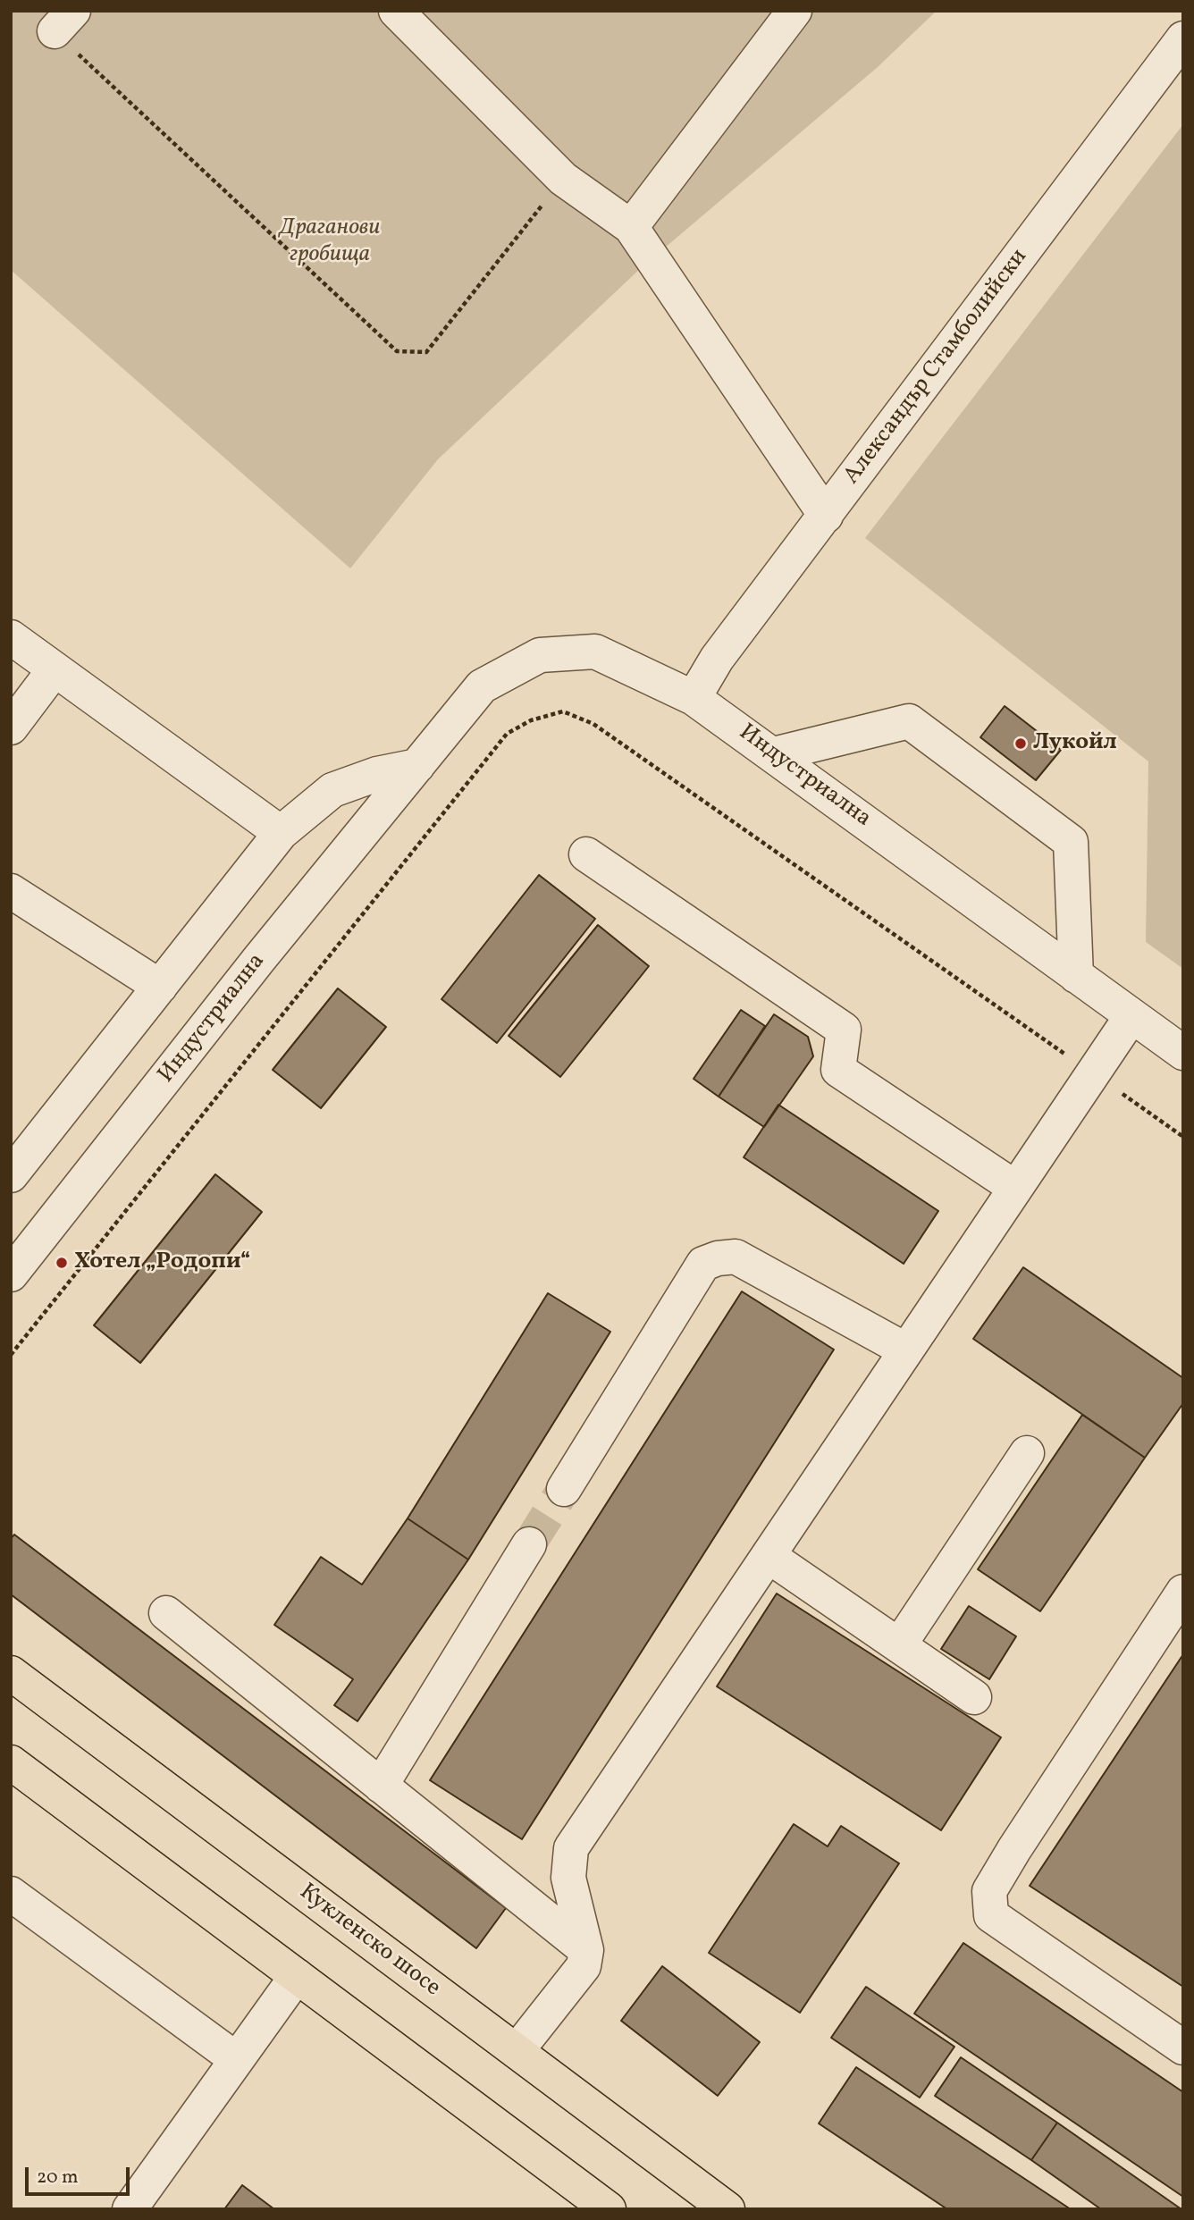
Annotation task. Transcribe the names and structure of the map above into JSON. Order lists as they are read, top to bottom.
{
  "streets": {
    "main road": ["Кукленско шосе"],
    "street": ["Александър Стамболийски", "Индустриална"]
  },
  "crossings": [
    ["Александър Стамболийски", "Индустриална"]
  ],
  "parks": ["Драганови гробища"],
  "places": ["Лукойл", "Хотел „Родопи“"],
  "scale_bar": "20 m"
}
